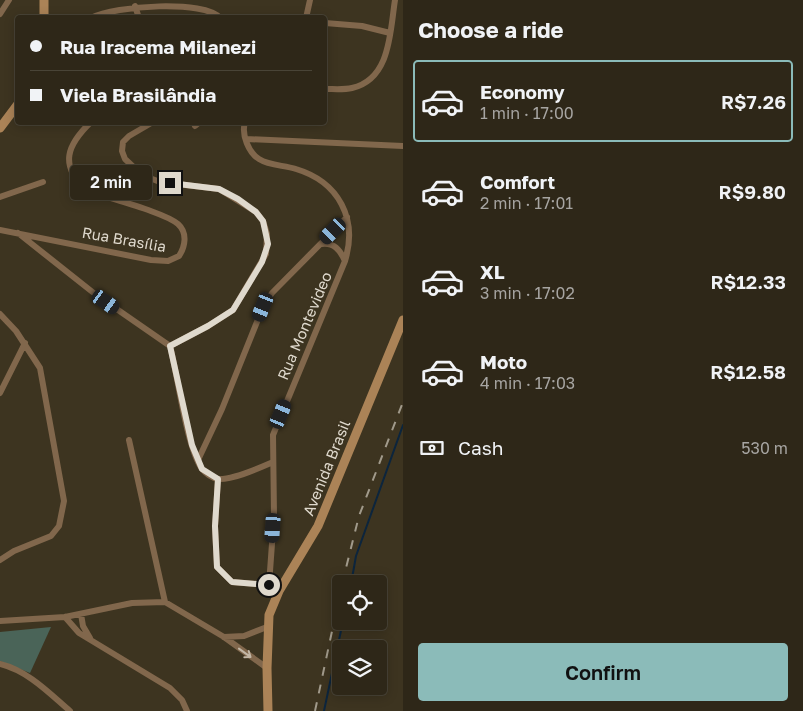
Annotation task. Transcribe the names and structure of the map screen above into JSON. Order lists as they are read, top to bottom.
{
  "streets": {
    "main road": ["Avenida Brasil"],
    "street": ["Rua Brasília", "Rua Montevideo"]
  },
  "page": {
    "heading": "Choose a ride",
    "banner": ["Rua Iracema Milanezi", "Viela Brasilândia"],
    "list": [
      {
        "name": "Economy",
        "note": "1 min · 17:00",
        "value": "R$7.26"
      },
      {
        "name": "Comfort",
        "note": "2 min · 17:01",
        "value": "R$9.80"
      },
      {
        "name": "XL",
        "note": "3 min · 17:02",
        "value": "R$12.33"
      },
      {
        "name": "Moto",
        "note": "4 min · 17:03",
        "value": "R$12.58"
      }
    ],
    "bubble": "2 min",
    "pay": ["Cash", "530 m"],
    "buttons": "Confirm"
  }
}
